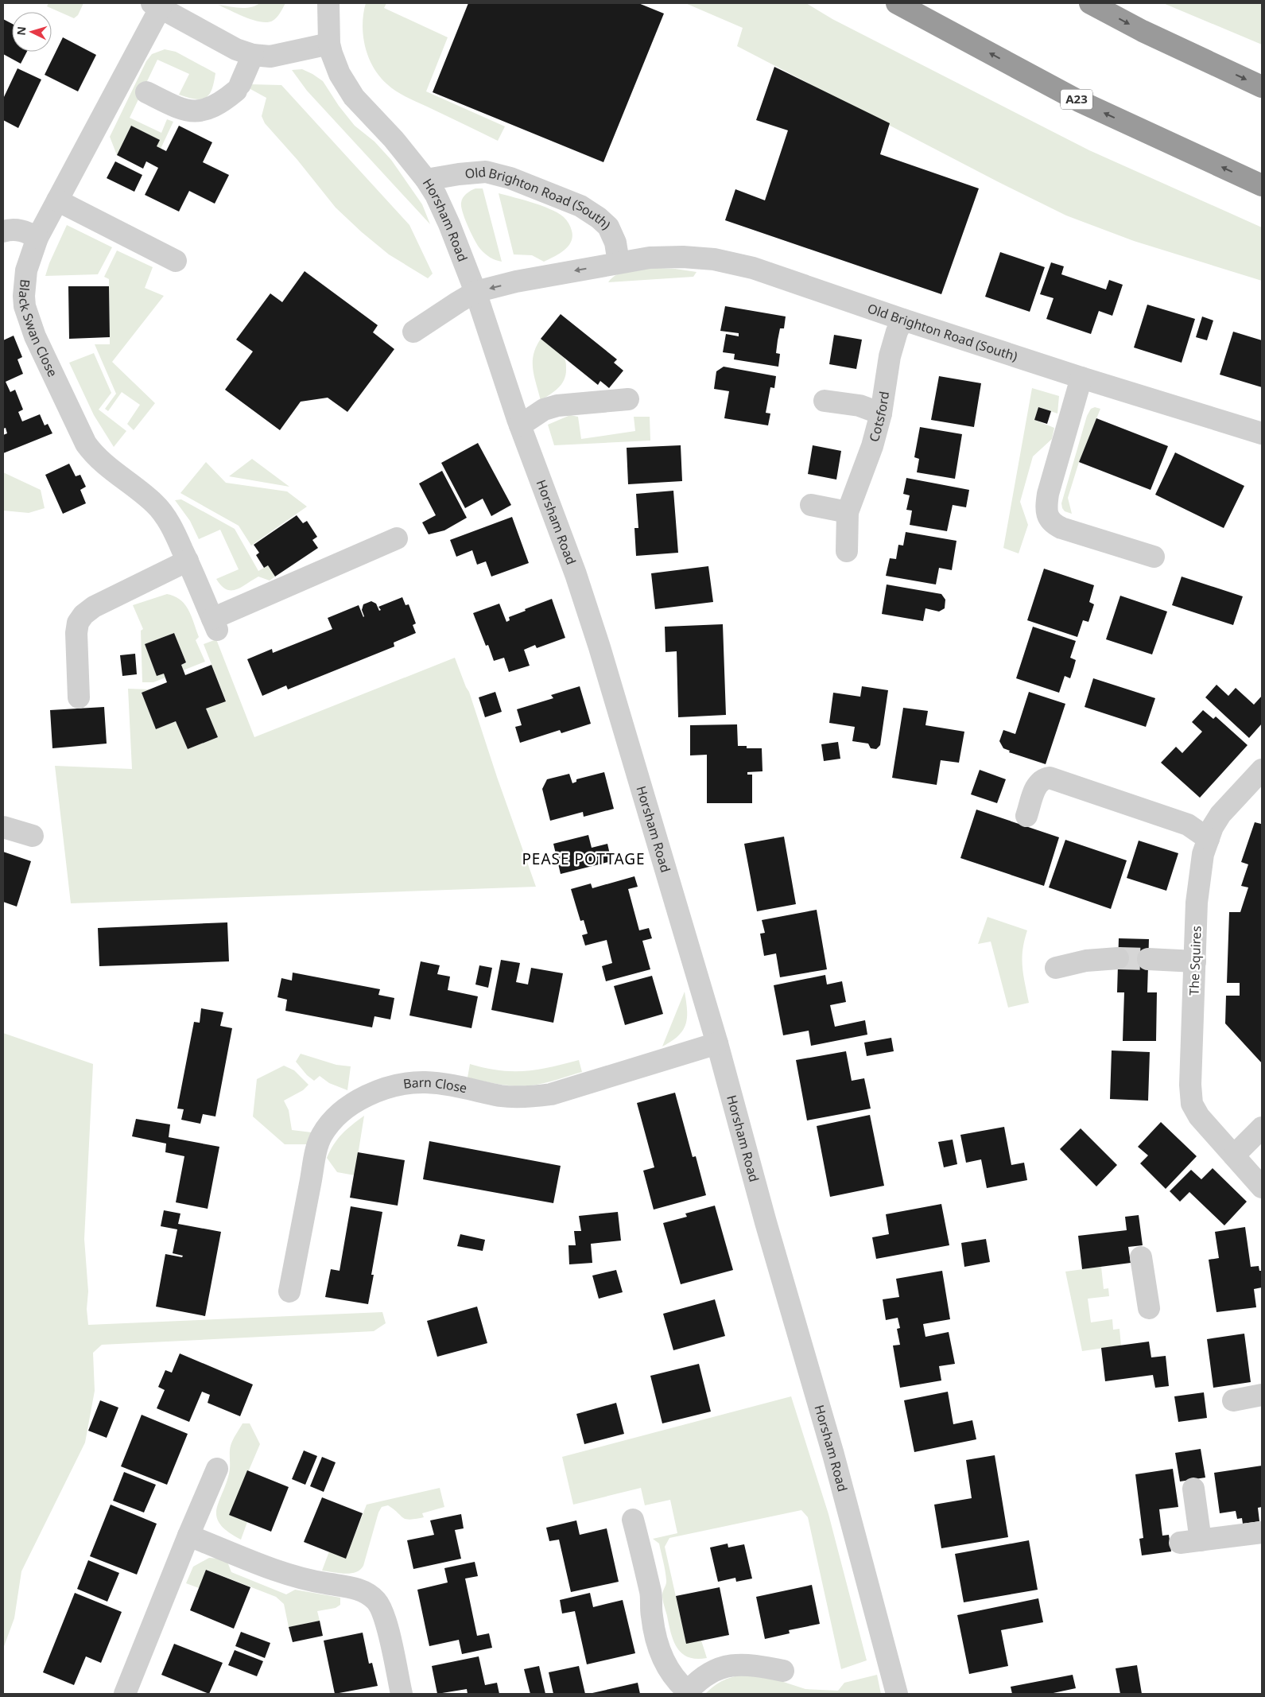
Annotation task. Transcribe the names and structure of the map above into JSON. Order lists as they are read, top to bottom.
{
  "streets": {
    "highway": ["A23"],
    "street": [
      "Old Brighton Road (South)",
      "Horsham Road",
      "Black Swan Close",
      "Cotsford",
      "The Squires",
      "Barn Close"
    ]
  },
  "crossings": [
    ["Old Brighton Road (South)", "Horsham Road"],
    ["Old Brighton Road (South)", "Cotsford"],
    ["Horsham Road", "Barn Close"]
  ],
  "districts": ["PEASE POTTAGE"],
  "north": "left"
}
